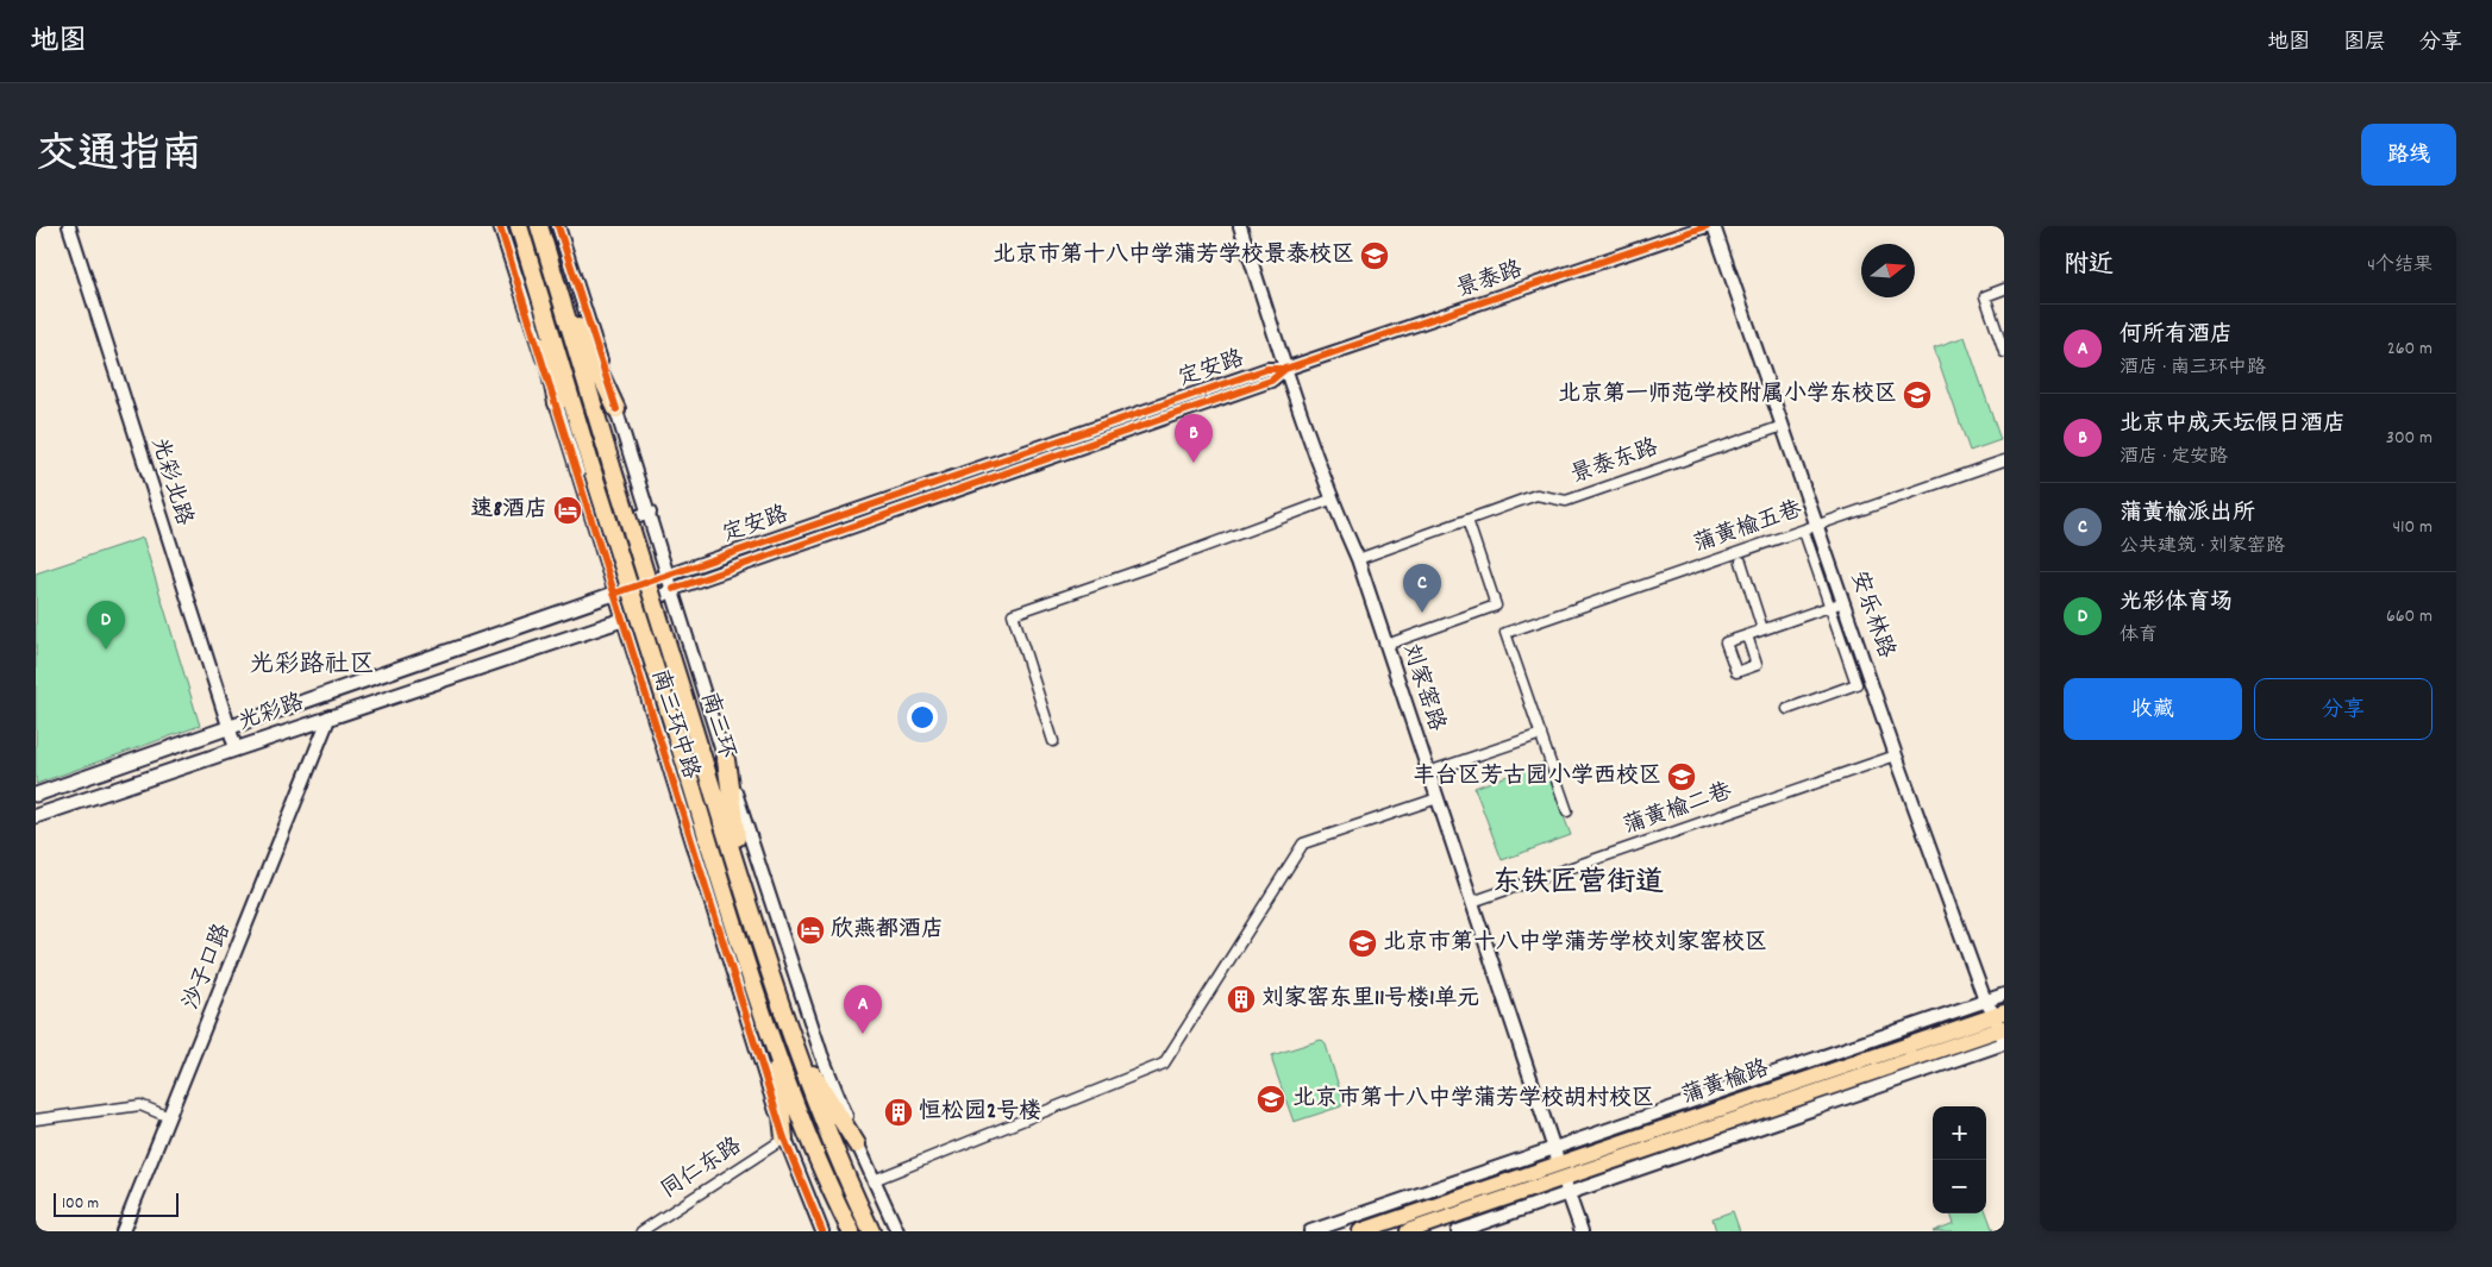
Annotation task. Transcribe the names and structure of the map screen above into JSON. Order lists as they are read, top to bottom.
{
  "streets": {
    "highway": ["南三环"],
    "main road": ["光彩路", "蒲黄榆路"],
    "street": [
      "景泰路",
      "定安路",
      "景泰东路",
      "光彩北路",
      "蒲黄榆五巷",
      "安乐林路",
      "刘家窑路",
      "南三环中路",
      "蒲黄榆二巷",
      "沙子口路",
      "同仁东路"
    ]
  },
  "crossings": [
    ["景泰路", "定安路"],
    ["景泰路", "刘家窑路"],
    ["定安路", "刘家窑路"],
    ["定安路", "光彩路"],
    ["定安路", "南三环中路"],
    ["景泰东路", "安乐林路"],
    ["景泰东路", "刘家窑路"],
    ["光彩北路", "光彩路"],
    ["蒲黄榆五巷", "安乐林路"],
    ["安乐林路", "蒲黄榆二巷"],
    ["安乐林路", "蒲黄榆路"],
    ["刘家窑路", "蒲黄榆二巷"],
    ["刘家窑路", "蒲黄榆路"],
    ["光彩路", "南三环中路"],
    ["光彩路", "沙子口路"],
    ["南三环中路", "同仁东路"]
  ],
  "districts": ["光彩路社区", "东铁匠营街道"],
  "places": {
    "school or university": [
      "北京市第十八中学蒲芳学校景泰校区",
      "北京第一师范学校附属小学东校区",
      "丰台区芳古园小学西校区",
      "北京市第十八中学蒲芳学校刘家窑校区",
      "北京市第十八中学蒲芳学校胡村校区"
    ],
    "hotel": ["速8酒店", "欣燕都酒店"],
    "building": ["刘家窑东里11号楼1单元", "恒松园2号楼"]
  },
  "scale_bar": "100 m",
  "north": "right",
  "page": {
    "header": "地图",
    "nav": ["地图", "图层", "分享"],
    "title": "交通指南",
    "buttons": [
      "路线",
      ["收藏", "分享"]
    ],
    "heading": ["附近", "4个结果"],
    "list": [
      {
        "mark": "A",
        "name": "何所有酒店",
        "note": "酒店 · 南三环中路",
        "value": "260 m"
      },
      {
        "mark": "B",
        "name": "北京中成天坛假日酒店",
        "note": "酒店 · 定安路",
        "value": "300 m"
      },
      {
        "mark": "C",
        "name": "蒲黄榆派出所",
        "note": "公共建筑 · 刘家窑路",
        "value": "410 m"
      },
      {
        "mark": "D",
        "name": "光彩体育场",
        "note": "体育",
        "value": "660 m"
      }
    ],
    "pins": [
      "B",
      "C",
      "D",
      "A"
    ],
    "map_buttons": ["+", "−"],
    "scale": "100 m"
  }
}
